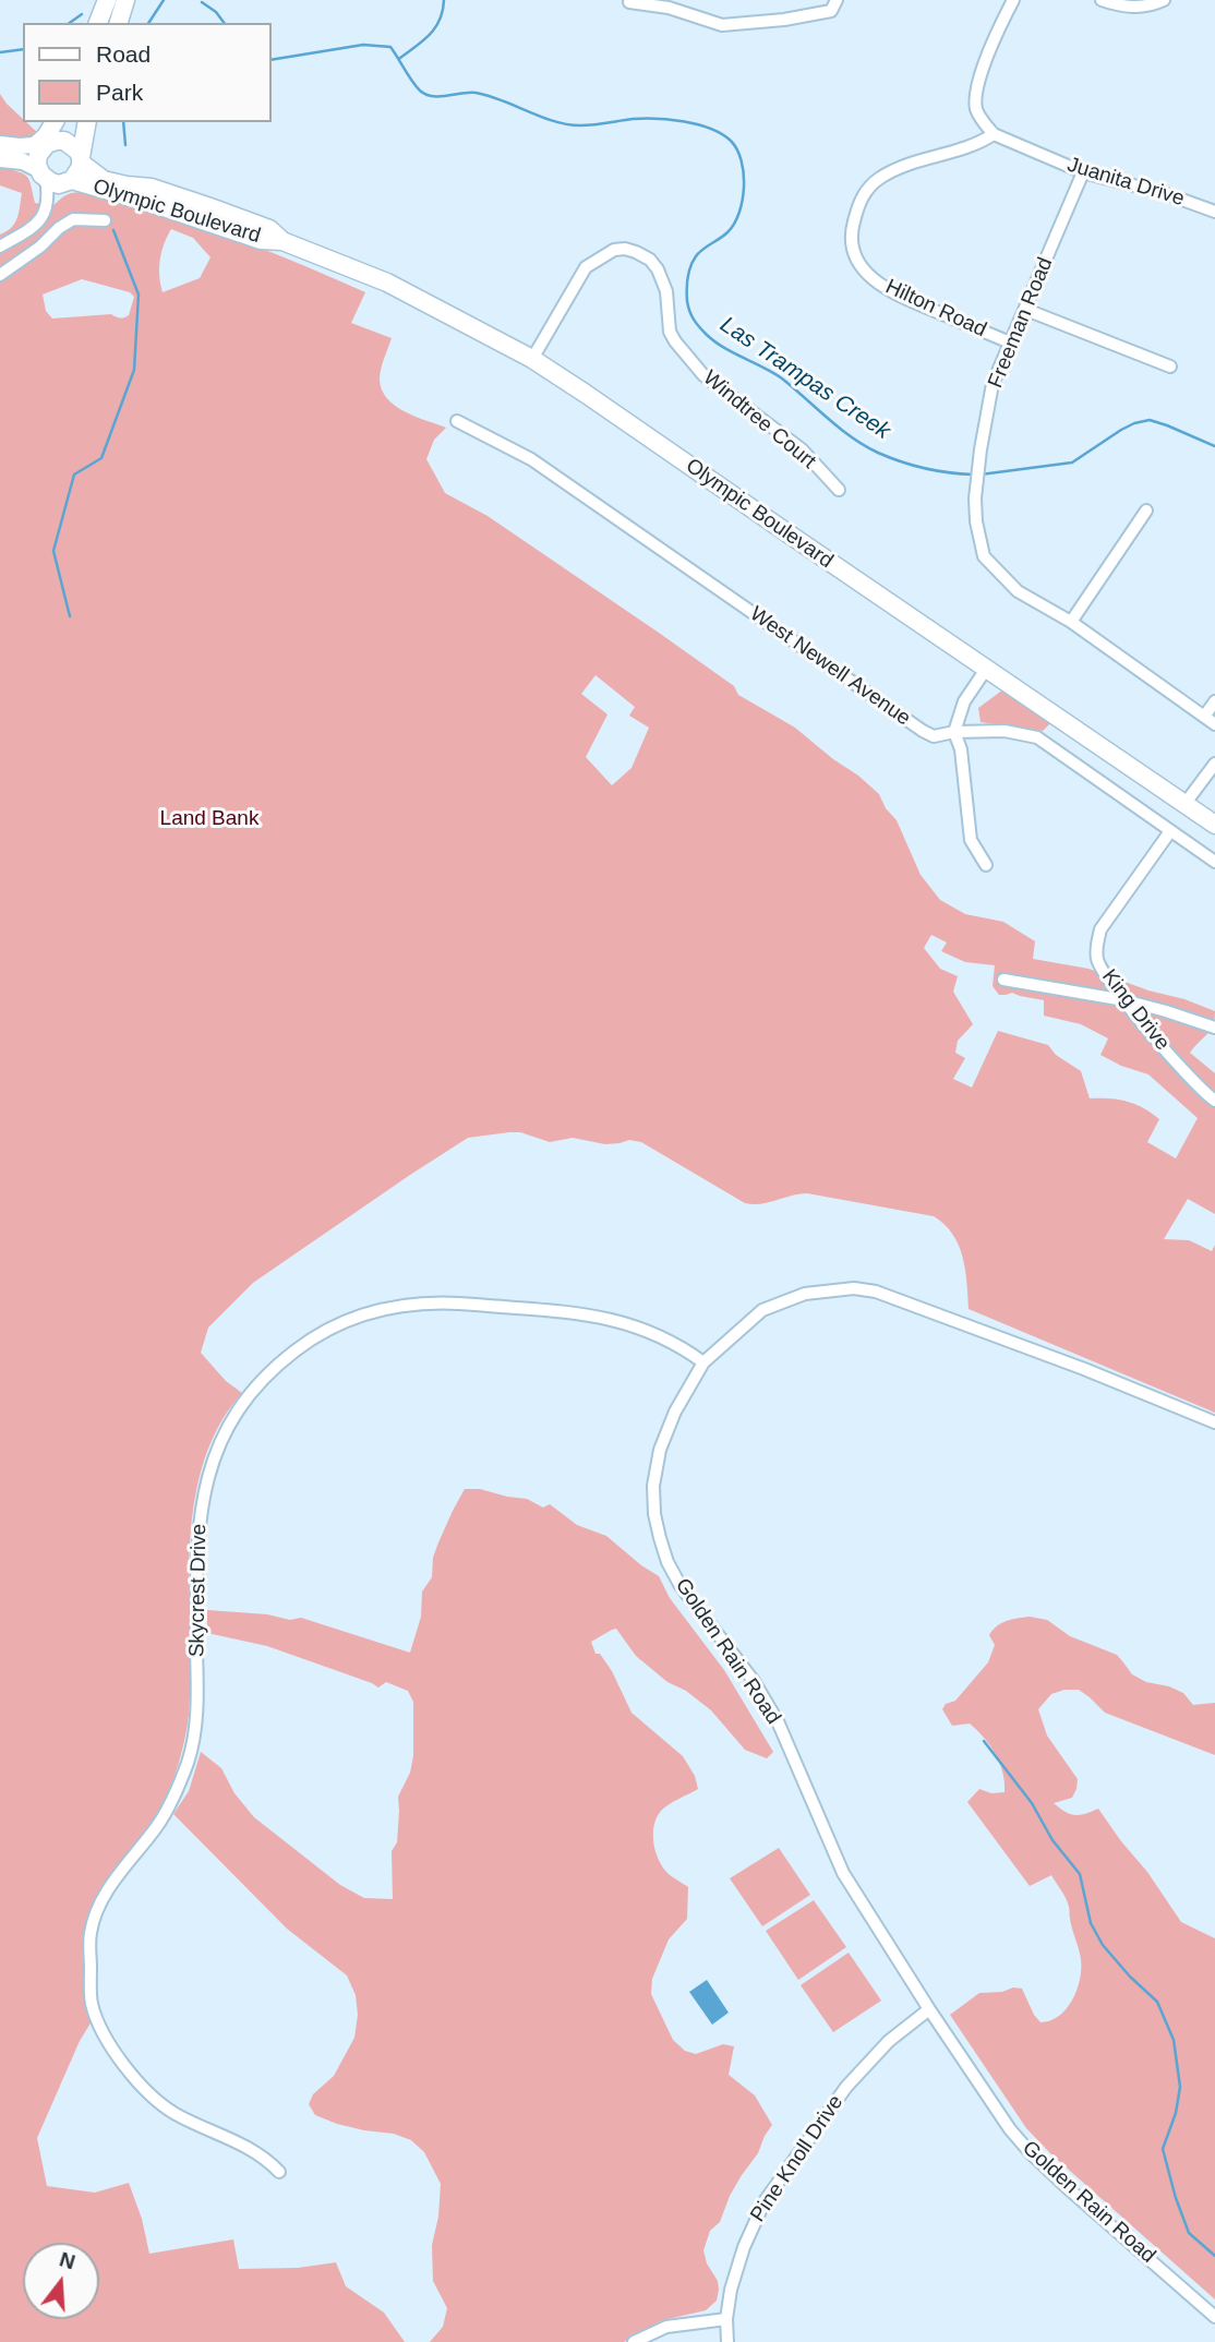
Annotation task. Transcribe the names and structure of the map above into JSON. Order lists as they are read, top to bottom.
{
  "streets": {
    "main road": ["Olympic Boulevard"],
    "street": [
      "Juanita Drive",
      "Hilton Road",
      "Freeman Road",
      "Windtree Court",
      "West Newell Avenue",
      "King Drive",
      "Skycrest Drive",
      "Golden Rain Road",
      "Pine Knoll Drive"
    ]
  },
  "crossings": [
    ["Juanita Drive", "Hilton Road"],
    ["Juanita Drive", "Freeman Road"],
    ["Olympic Boulevard", "Windtree Court"],
    ["Hilton Road", "Freeman Road"],
    ["West Newell Avenue", "King Drive"],
    ["Skycrest Drive", "Golden Rain Road"],
    ["Golden Rain Road", "Pine Knoll Drive"]
  ],
  "water": ["Las Trampas Creek"],
  "parks": ["Land Bank"],
  "legend": ["Road", "Park"],
  "north": "top"
}
